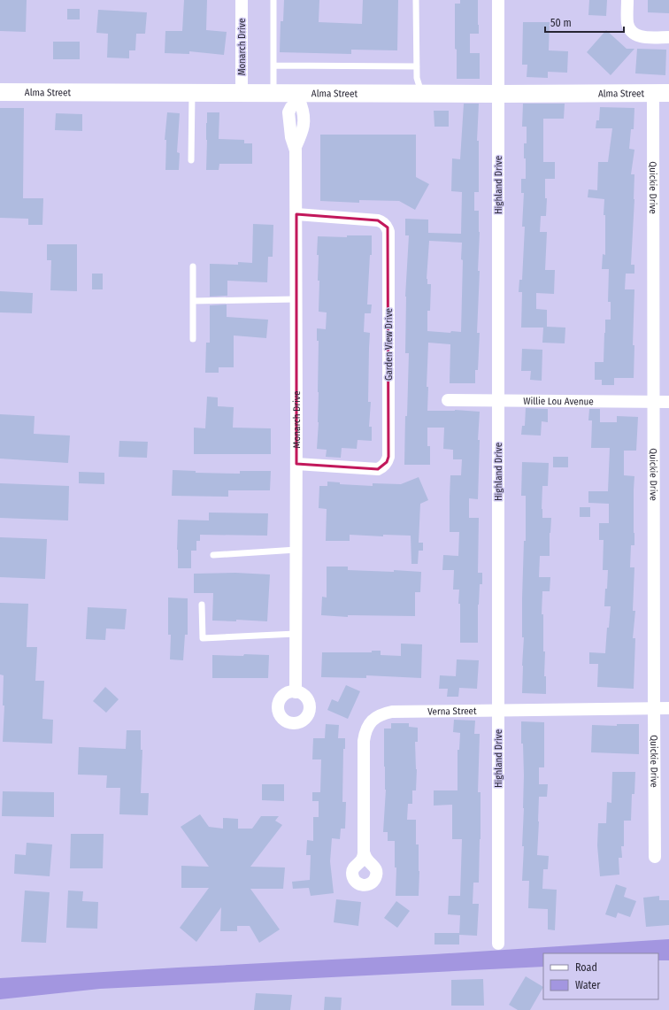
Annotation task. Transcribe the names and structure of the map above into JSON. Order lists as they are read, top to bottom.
{
  "streets": {
    "street": [
      "Monarch Drive",
      "Alma Street",
      "Highland Drive",
      "Quickie Drive",
      "Garden View Drive",
      "Willie Lou Avenue",
      "Verna Street"
    ]
  },
  "crossings": [
    ["Monarch Drive", "Alma Street"],
    ["Monarch Drive", "Garden View Drive"],
    ["Alma Street", "Highland Drive"],
    ["Alma Street", "Quickie Drive"],
    ["Highland Drive", "Willie Lou Avenue"],
    ["Highland Drive", "Verna Street"],
    ["Quickie Drive", "Willie Lou Avenue"],
    ["Quickie Drive", "Verna Street"]
  ],
  "legend": ["Road", "Water"],
  "scale_bar": "50 m"
}
